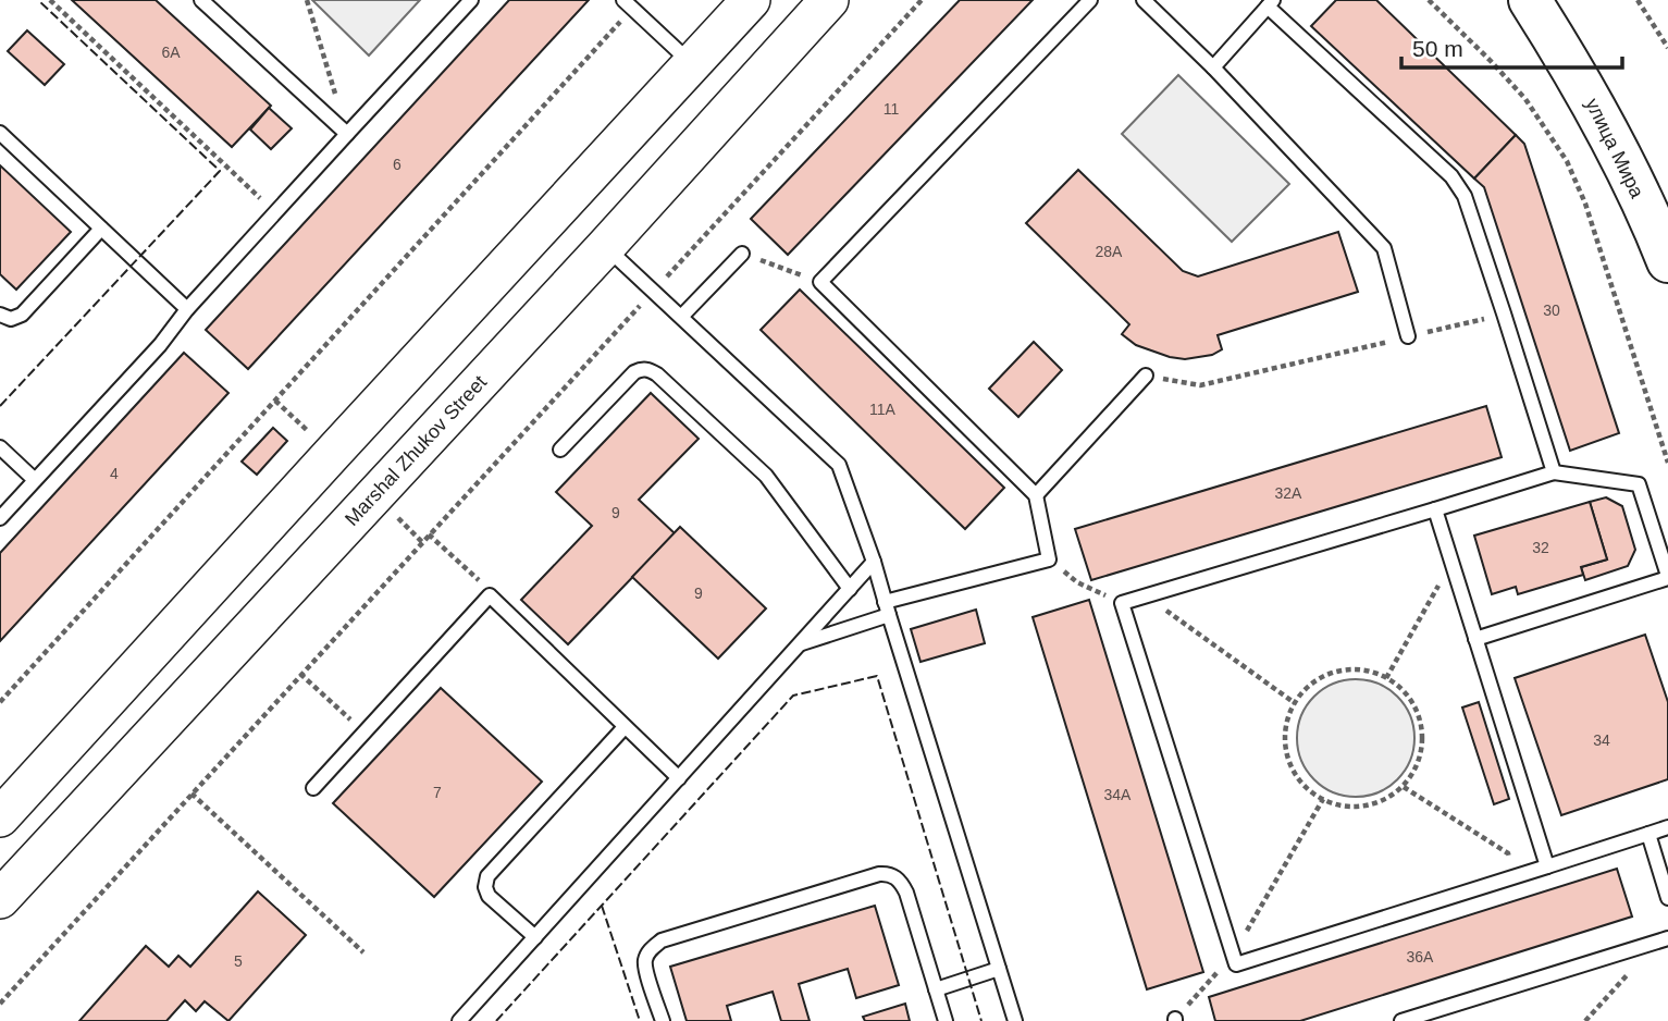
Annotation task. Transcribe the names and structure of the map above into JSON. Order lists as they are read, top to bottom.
{
  "streets": {
    "main road": ["улица Мира", "Marshal Zhukov Street"]
  },
  "house_numbers": [
    "6А",
    "11",
    "6",
    "28А",
    "30",
    "11А",
    "4",
    "32А",
    "9",
    "32",
    "9",
    "34",
    "7",
    "34А",
    "36А",
    "5"
  ],
  "scale_bar": "50 m"
}
